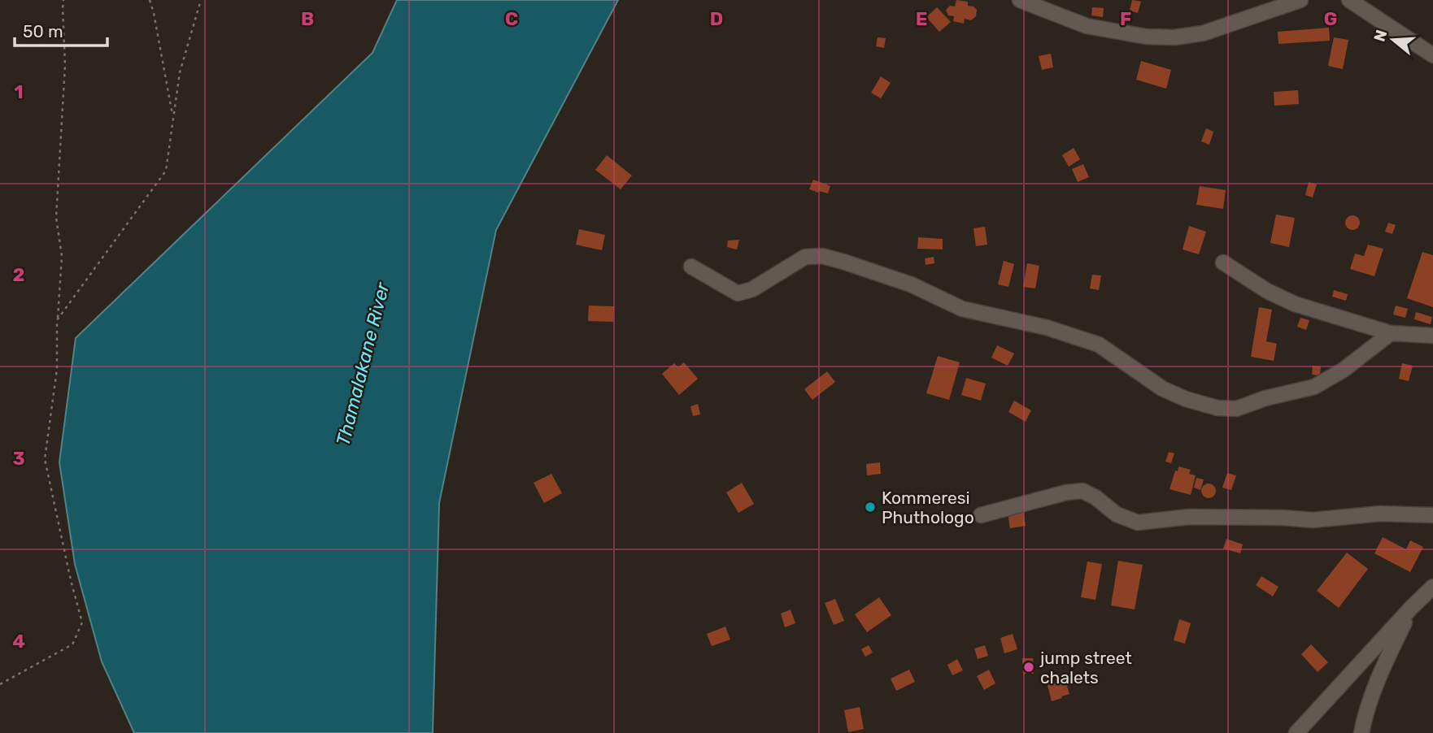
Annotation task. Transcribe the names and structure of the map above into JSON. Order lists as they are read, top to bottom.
{
  "water": ["Thamalakane River"],
  "places": ["Kommeresi Phuthologo", "jump street chalets"],
  "scale_bar": "50 m",
  "north": "left",
  "grid": {
    "columns": [
      "B",
      "C",
      "D",
      "E",
      "F",
      "G"
    ],
    "rows": [
      "1",
      "2",
      "3",
      "4"
    ]
  }
}
